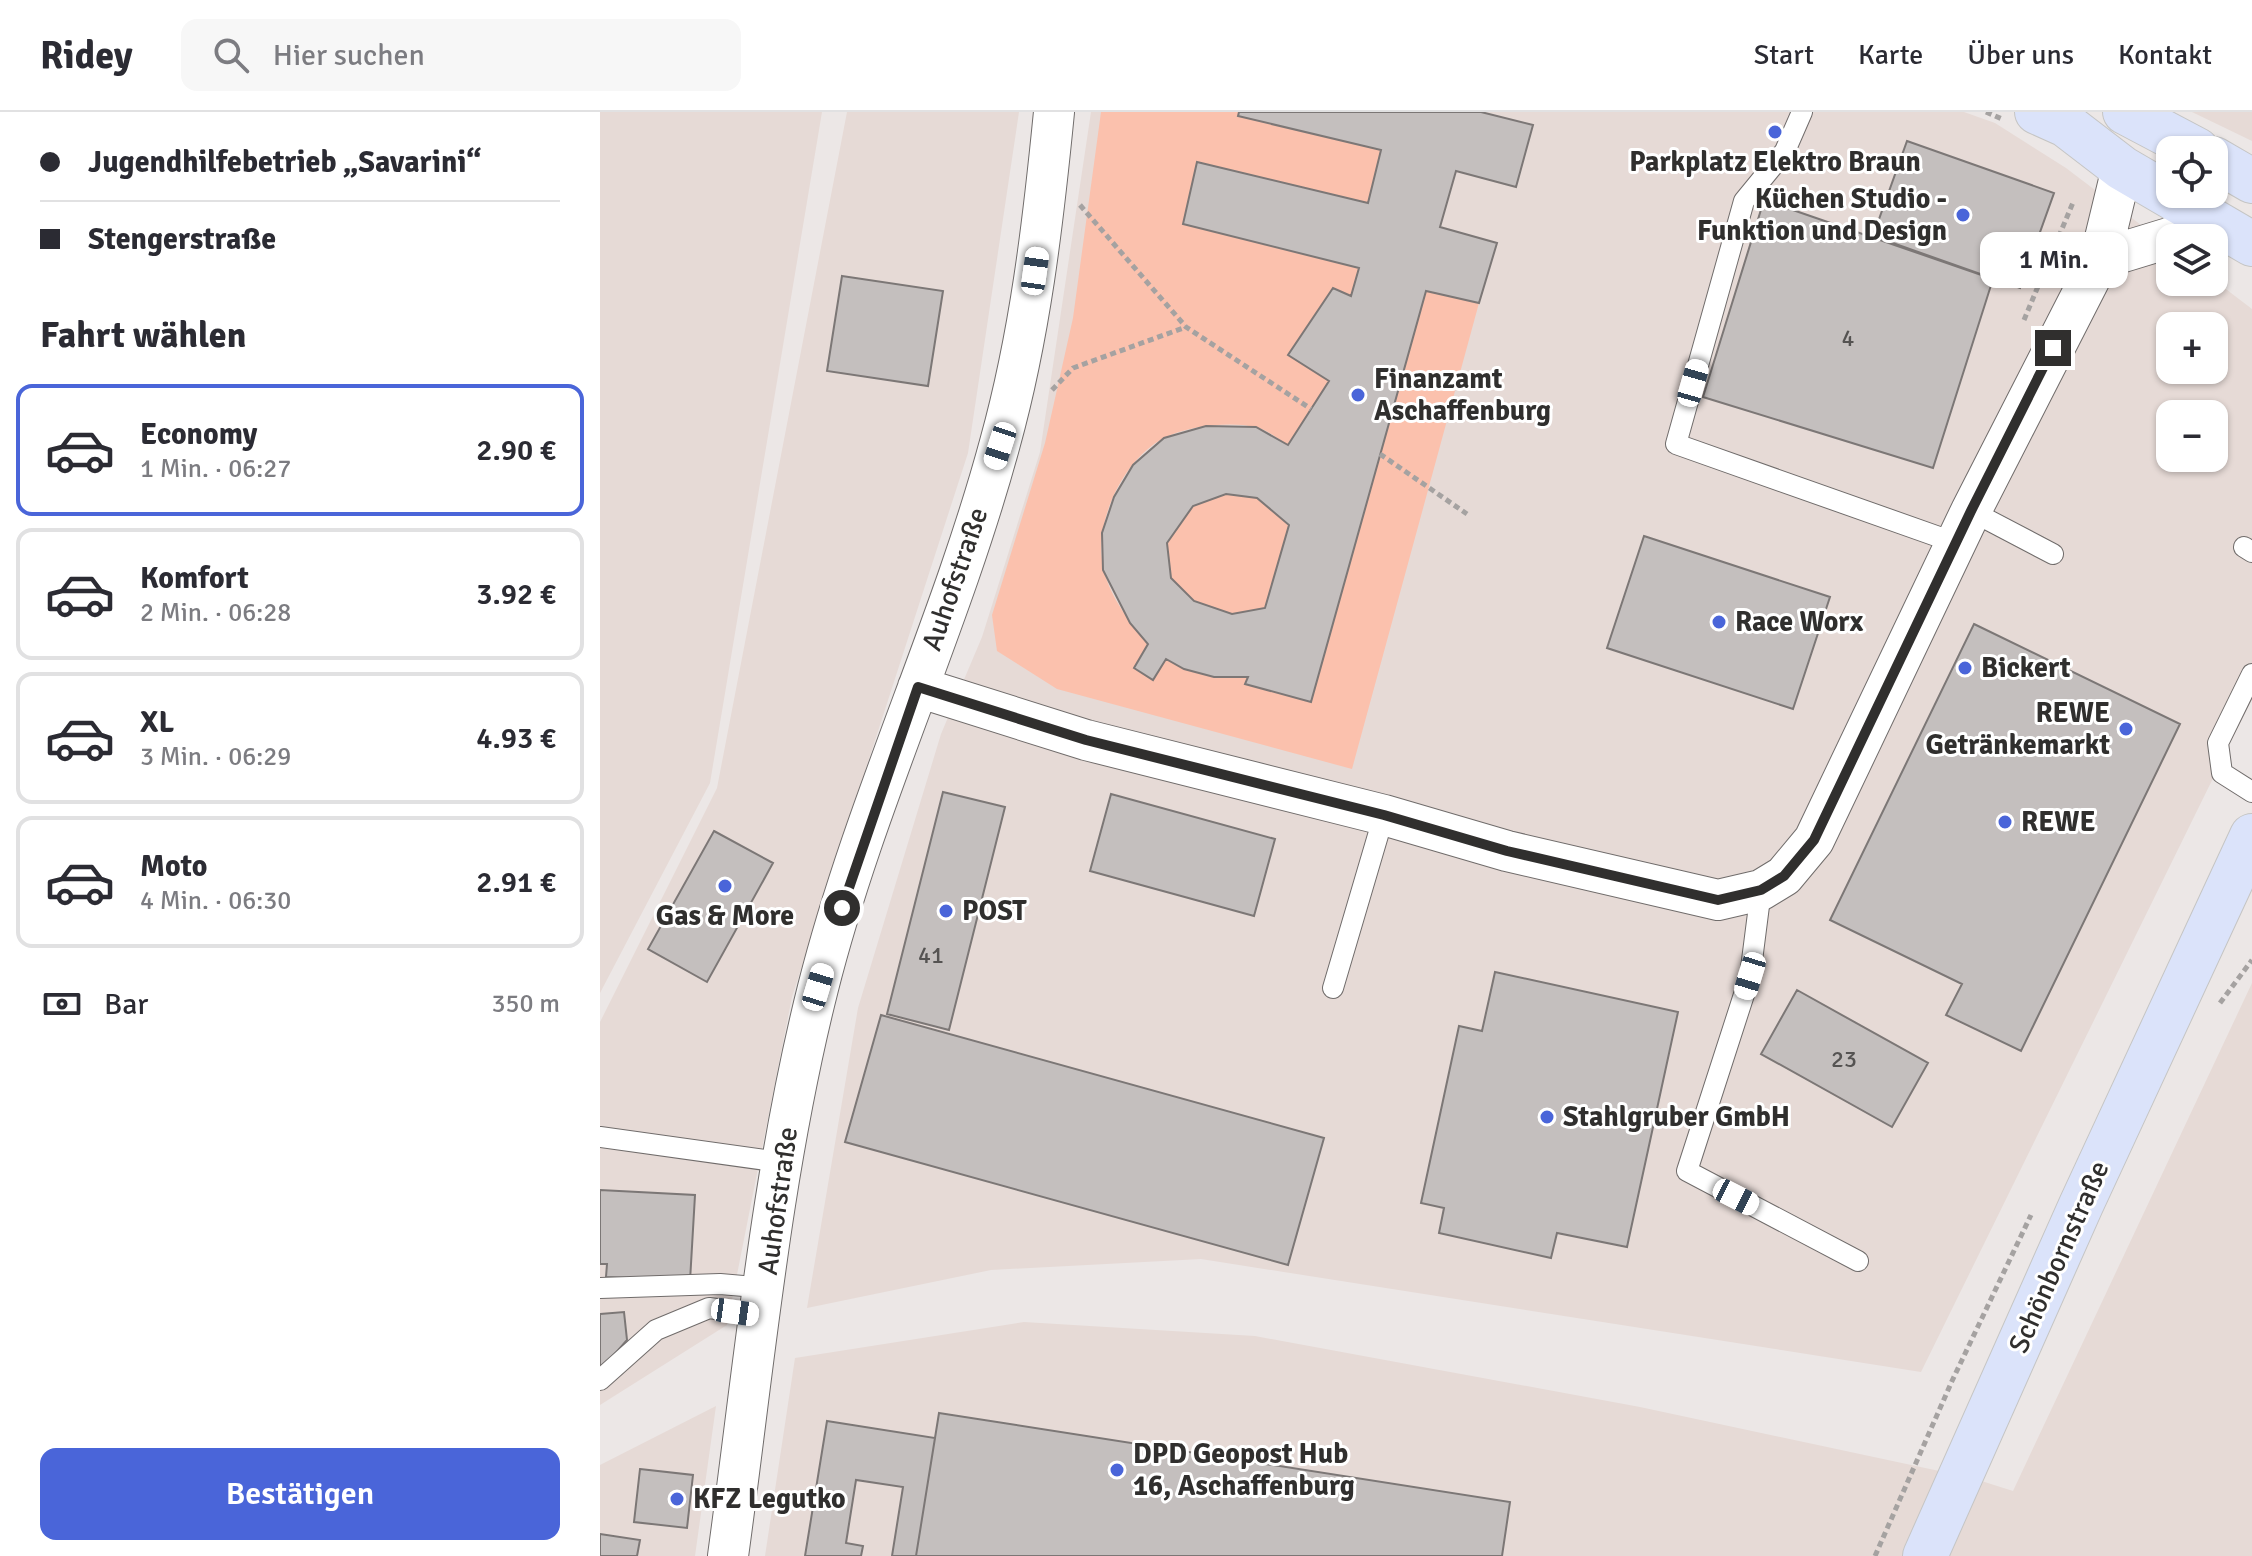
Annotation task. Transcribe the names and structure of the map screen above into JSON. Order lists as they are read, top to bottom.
{
  "streets": {
    "main road": ["Schönbornstraße"],
    "street": ["Auhofstraße"]
  },
  "places": [
    "Parkplatz Elektro Braun",
    "Küchen Studio - Funktion und Design",
    "Finanzamt Aschaffenburg",
    "Race Worx",
    "Bickert",
    "REWE Getränkemarkt",
    "REWE",
    "Gas & More",
    "POST",
    "Stahlgruber GmbH",
    "DPD Geopost Hub 16, Aschaffenburg",
    "KFZ Legutko"
  ],
  "house_numbers": ["4", "41", "23"],
  "page": {
    "header": "Ridey",
    "search": "Hier suchen",
    "nav": [
      "Start",
      "Karte",
      "Über uns",
      "Kontakt"
    ],
    "banner": ["Jugendhilfebetrieb „Savarini“", "Stengerstraße"],
    "map_buttons": ["+", "−"],
    "bubble": "1 Min.",
    "heading": "Fahrt wählen",
    "list": [
      {
        "name": "Economy",
        "note": "1 Min. · 06:27",
        "value": "2.90 €"
      },
      {
        "name": "Komfort",
        "note": "2 Min. · 06:28",
        "value": "3.92 €"
      },
      {
        "name": "XL",
        "note": "3 Min. · 06:29",
        "value": "4.93 €"
      },
      {
        "name": "Moto",
        "note": "4 Min. · 06:30",
        "value": "2.91 €"
      }
    ],
    "pay": ["Bar", "350 m"],
    "buttons": "Bestätigen"
  }
}
